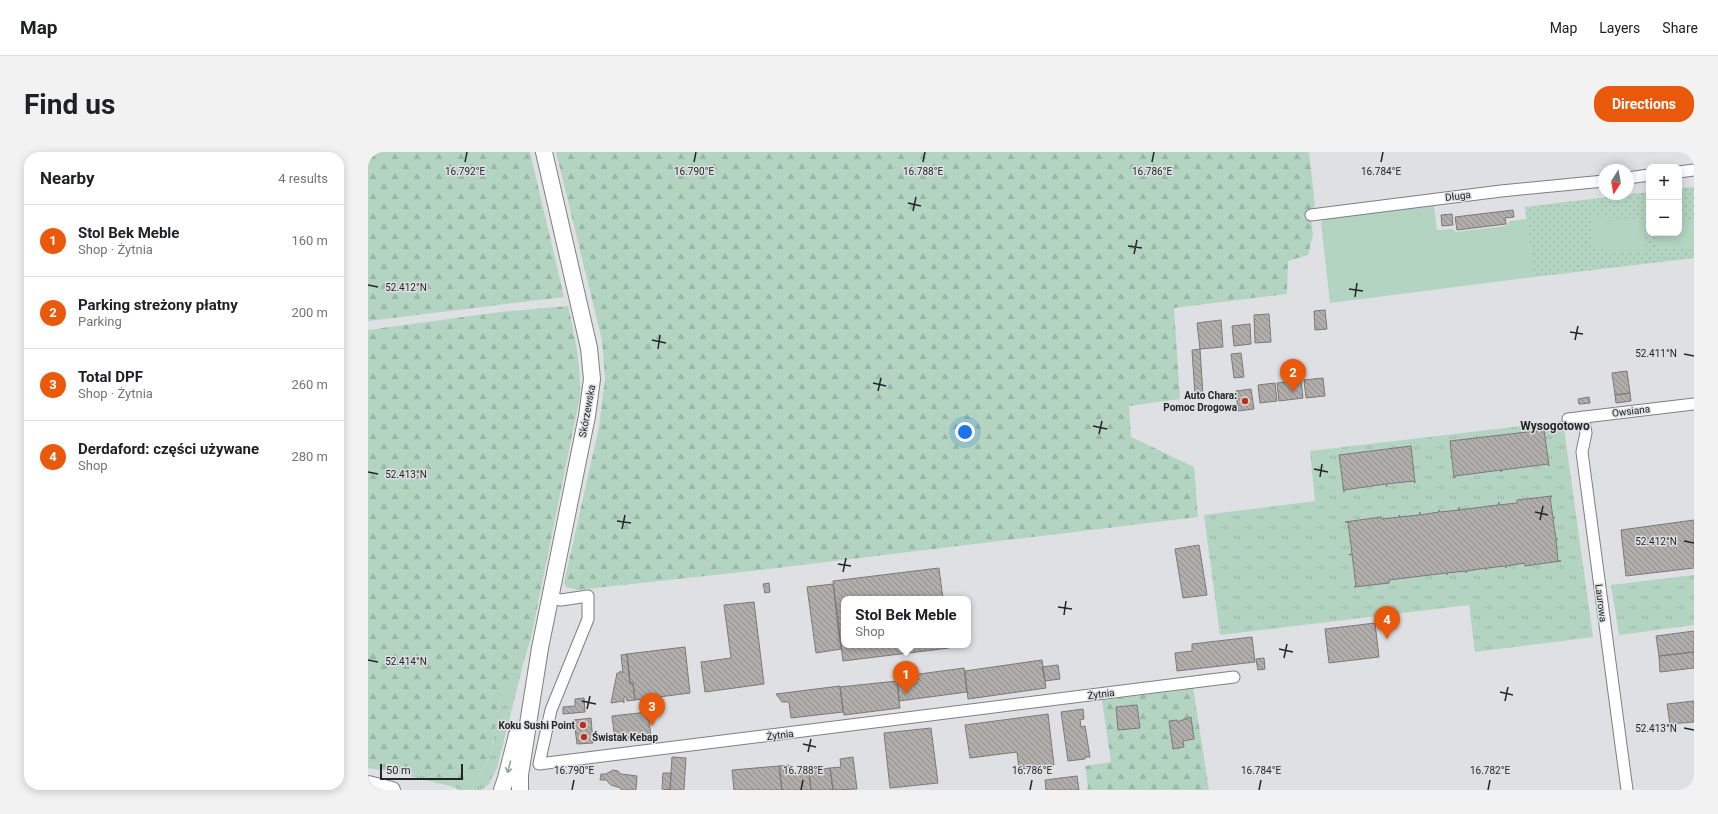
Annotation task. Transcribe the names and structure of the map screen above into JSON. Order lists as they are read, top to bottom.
{
  "streets": {
    "street": [
      "Długa",
      "Skórzewska",
      "Owsiana",
      "Laurowa",
      "Żytnia"
    ]
  },
  "crossings": [
    ["Skórzewska", "Żytnia"],
    ["Owsiana", "Laurowa"]
  ],
  "districts": ["Wysogotowo"],
  "places": ["Auto Chara: Pomoc Drogowa", "Koku Sushi Point", "Świstak Kebap"],
  "scale_bar": "50 m",
  "north": "bottom",
  "page": {
    "header": "Map",
    "nav": ["Map", "Layers", "Share"],
    "buttons": "Directions",
    "title": "Find us",
    "heading": ["Nearby", "4 results"],
    "map_buttons": ["+", "−"],
    "list": [
      {
        "mark": "1",
        "name": "Stol Bek Meble",
        "note": "Shop · Żytnia",
        "value": "160 m"
      },
      {
        "mark": "2",
        "name": "Parking streżony płatny",
        "note": "Parking",
        "value": "200 m"
      },
      {
        "mark": "3",
        "name": "Total DPF",
        "note": "Shop · Żytnia",
        "value": "260 m"
      },
      {
        "mark": "4",
        "name": "Derdaford: części używane",
        "note": "Shop",
        "value": "280 m"
      }
    ],
    "pins": [
      "2",
      "4",
      "1",
      "3"
    ],
    "popup": ["Stol Bek Meble", "Shop"],
    "scale": "50 m"
  },
  "coordinates": [
    "16.792°E",
    "16.790°E",
    "16.788°E",
    "16.786°E",
    "16.784°E",
    "52.412°N",
    "52.411°N",
    "52.413°N",
    "52.414°N",
    "16.782°E"
  ]
}
